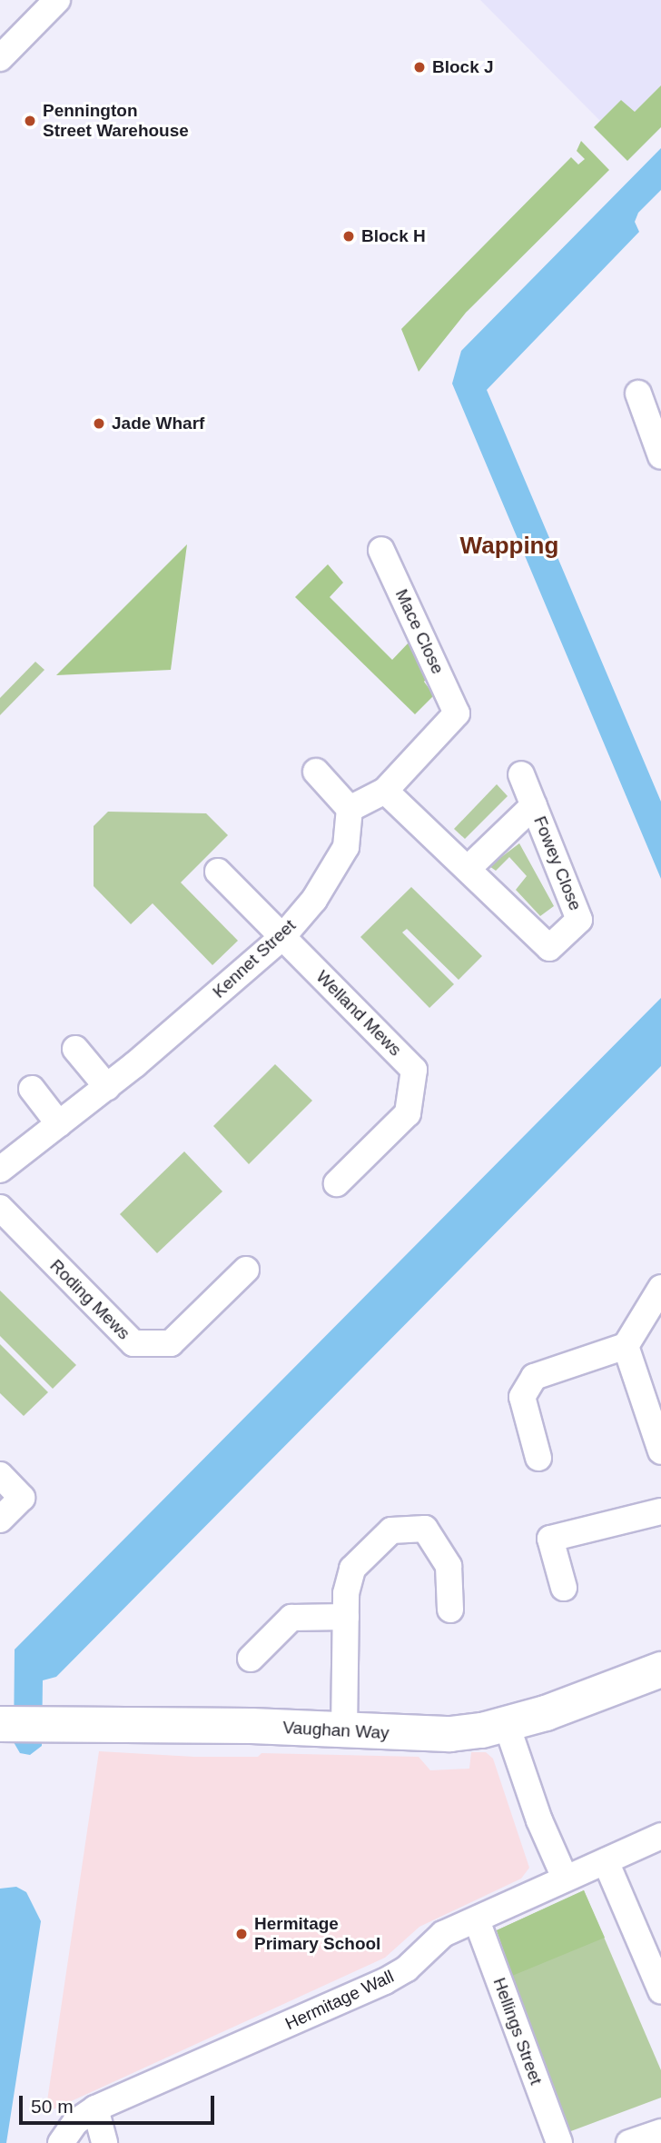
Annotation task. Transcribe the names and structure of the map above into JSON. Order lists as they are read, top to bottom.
{
  "streets": {
    "street": [
      "Mace Close",
      "Fowey Close",
      "Kennet Street",
      "Welland Mews",
      "Roding Mews",
      "Vaughan Way",
      "Hermitage Wall",
      "Hellings Street"
    ]
  },
  "crossings": [
    ["Mace Close", "Fowey Close"],
    ["Kennet Street", "Welland Mews"],
    ["Hermitage Wall", "Hellings Street"]
  ],
  "districts": ["Wapping"],
  "places": [
    "Block J",
    "Pennington Street Warehouse",
    "Block H",
    "Jade Wharf",
    "Hermitage Primary School"
  ],
  "scale_bar": "50 m"
}
